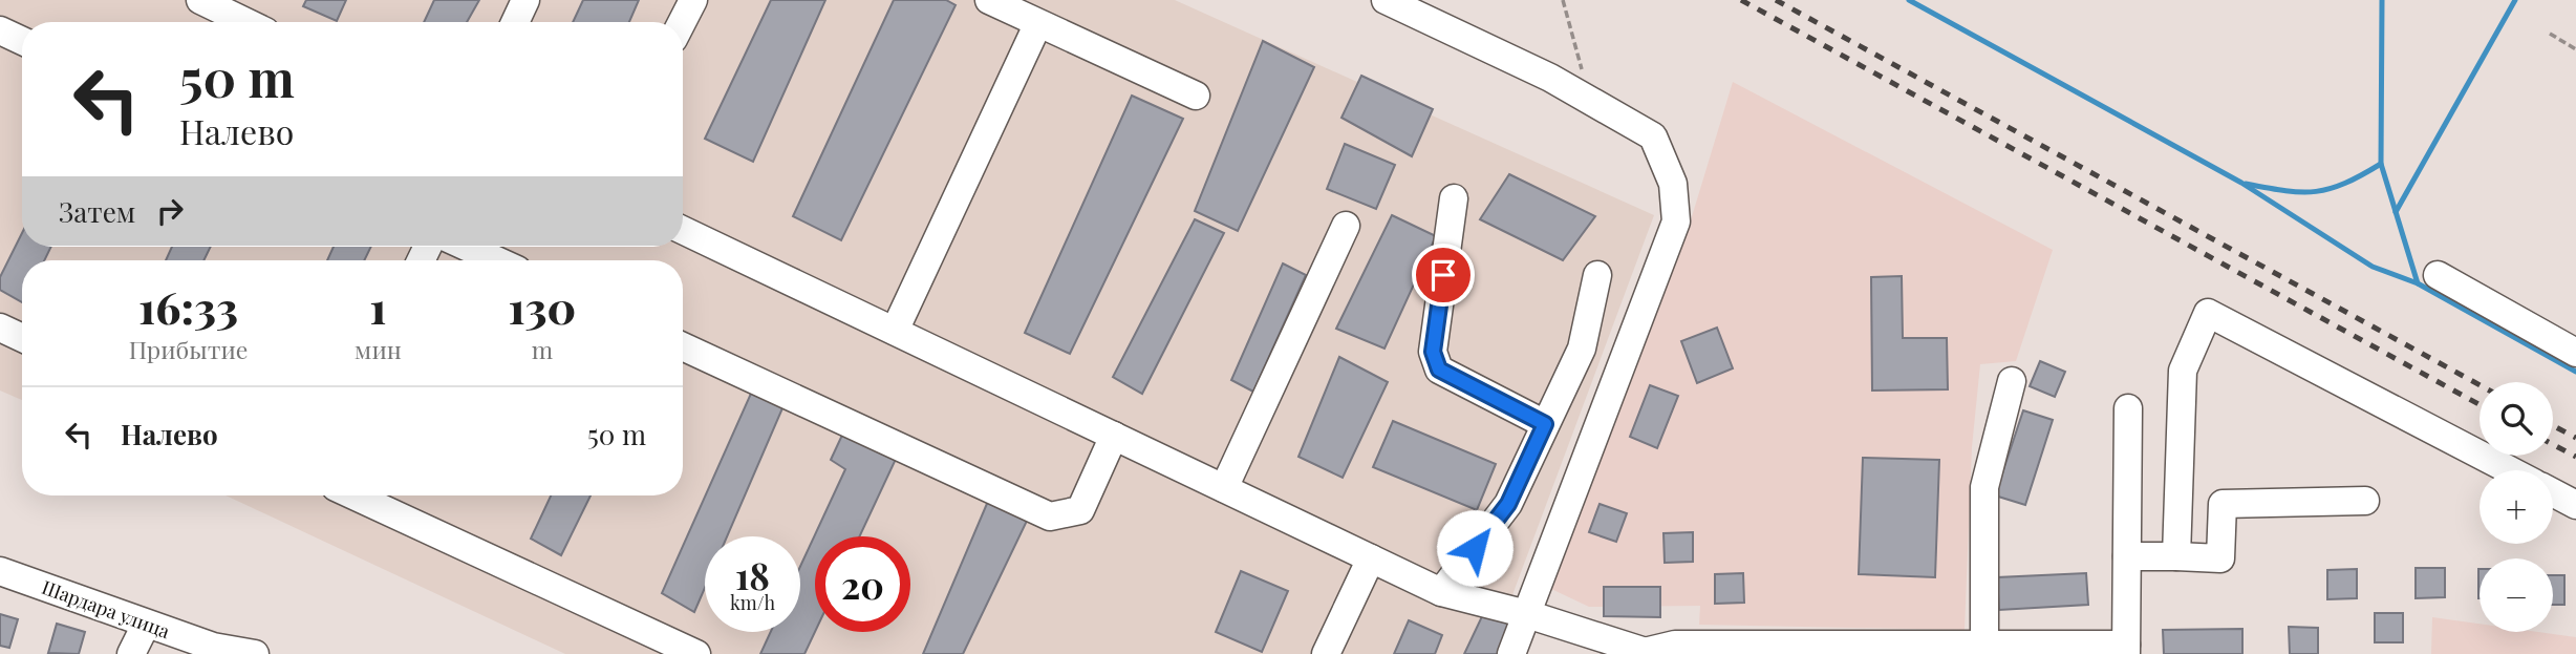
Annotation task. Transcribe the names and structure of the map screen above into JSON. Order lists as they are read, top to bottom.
{
  "streets": {
    "street": ["Шардара улица"]
  },
  "page": {
    "turn": ["50 m", "Налево"],
    "then": "Затем",
    "eta": [
      "16:33",
      "Прибытие",
      "1",
      "мин",
      "130",
      "m"
    ],
    "map_buttons": ["+", "−"],
    "list": [
      {
        "name": "Налево",
        "value": "50 m"
      }
    ],
    "speed": "18 km/h",
    "limit": "20"
  }
}
